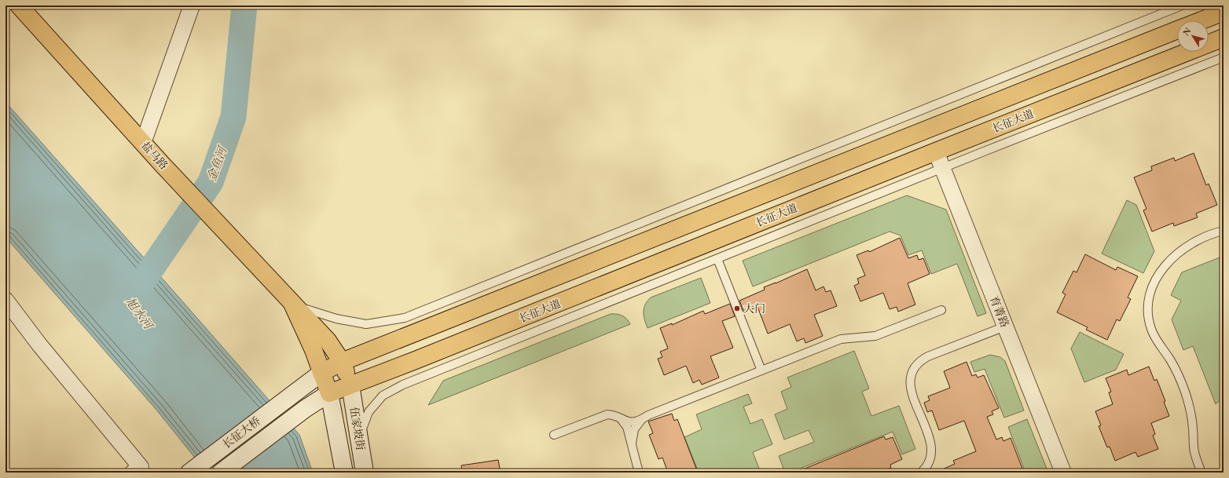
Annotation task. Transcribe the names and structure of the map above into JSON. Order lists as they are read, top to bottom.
{
  "streets": {
    "main road": [
      "长征大道",
      "盐马路",
      "伍家坡街",
      "长征大桥"
    ],
    "street": ["育菁路"]
  },
  "crossings": [
    ["长征大道", "盐马路"],
    ["长征大道", "育菁路"],
    ["长征大道", "伍家坡街"],
    ["长征大道", "长征大桥"],
    ["盐马路", "伍家坡街"],
    ["伍家坡街", "长征大桥"]
  ],
  "water": ["金鱼河", "旭水河"],
  "places": ["大门"],
  "north": "top left"
}
